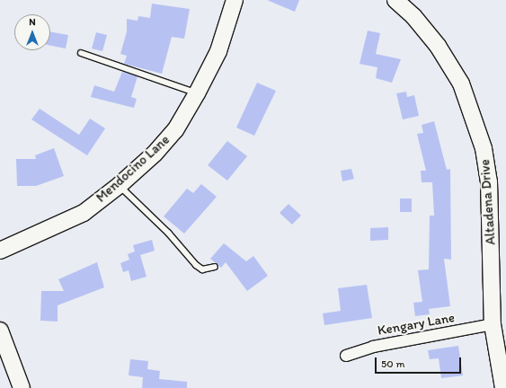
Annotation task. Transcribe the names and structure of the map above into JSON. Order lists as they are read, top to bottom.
{
  "streets": {
    "street": ["Mendocino Lane", "Altadena Drive", "Kengary Lane"]
  },
  "crossings": [
    ["Altadena Drive", "Kengary Lane"]
  ],
  "scale_bar": "50 m",
  "north": "top"
}
